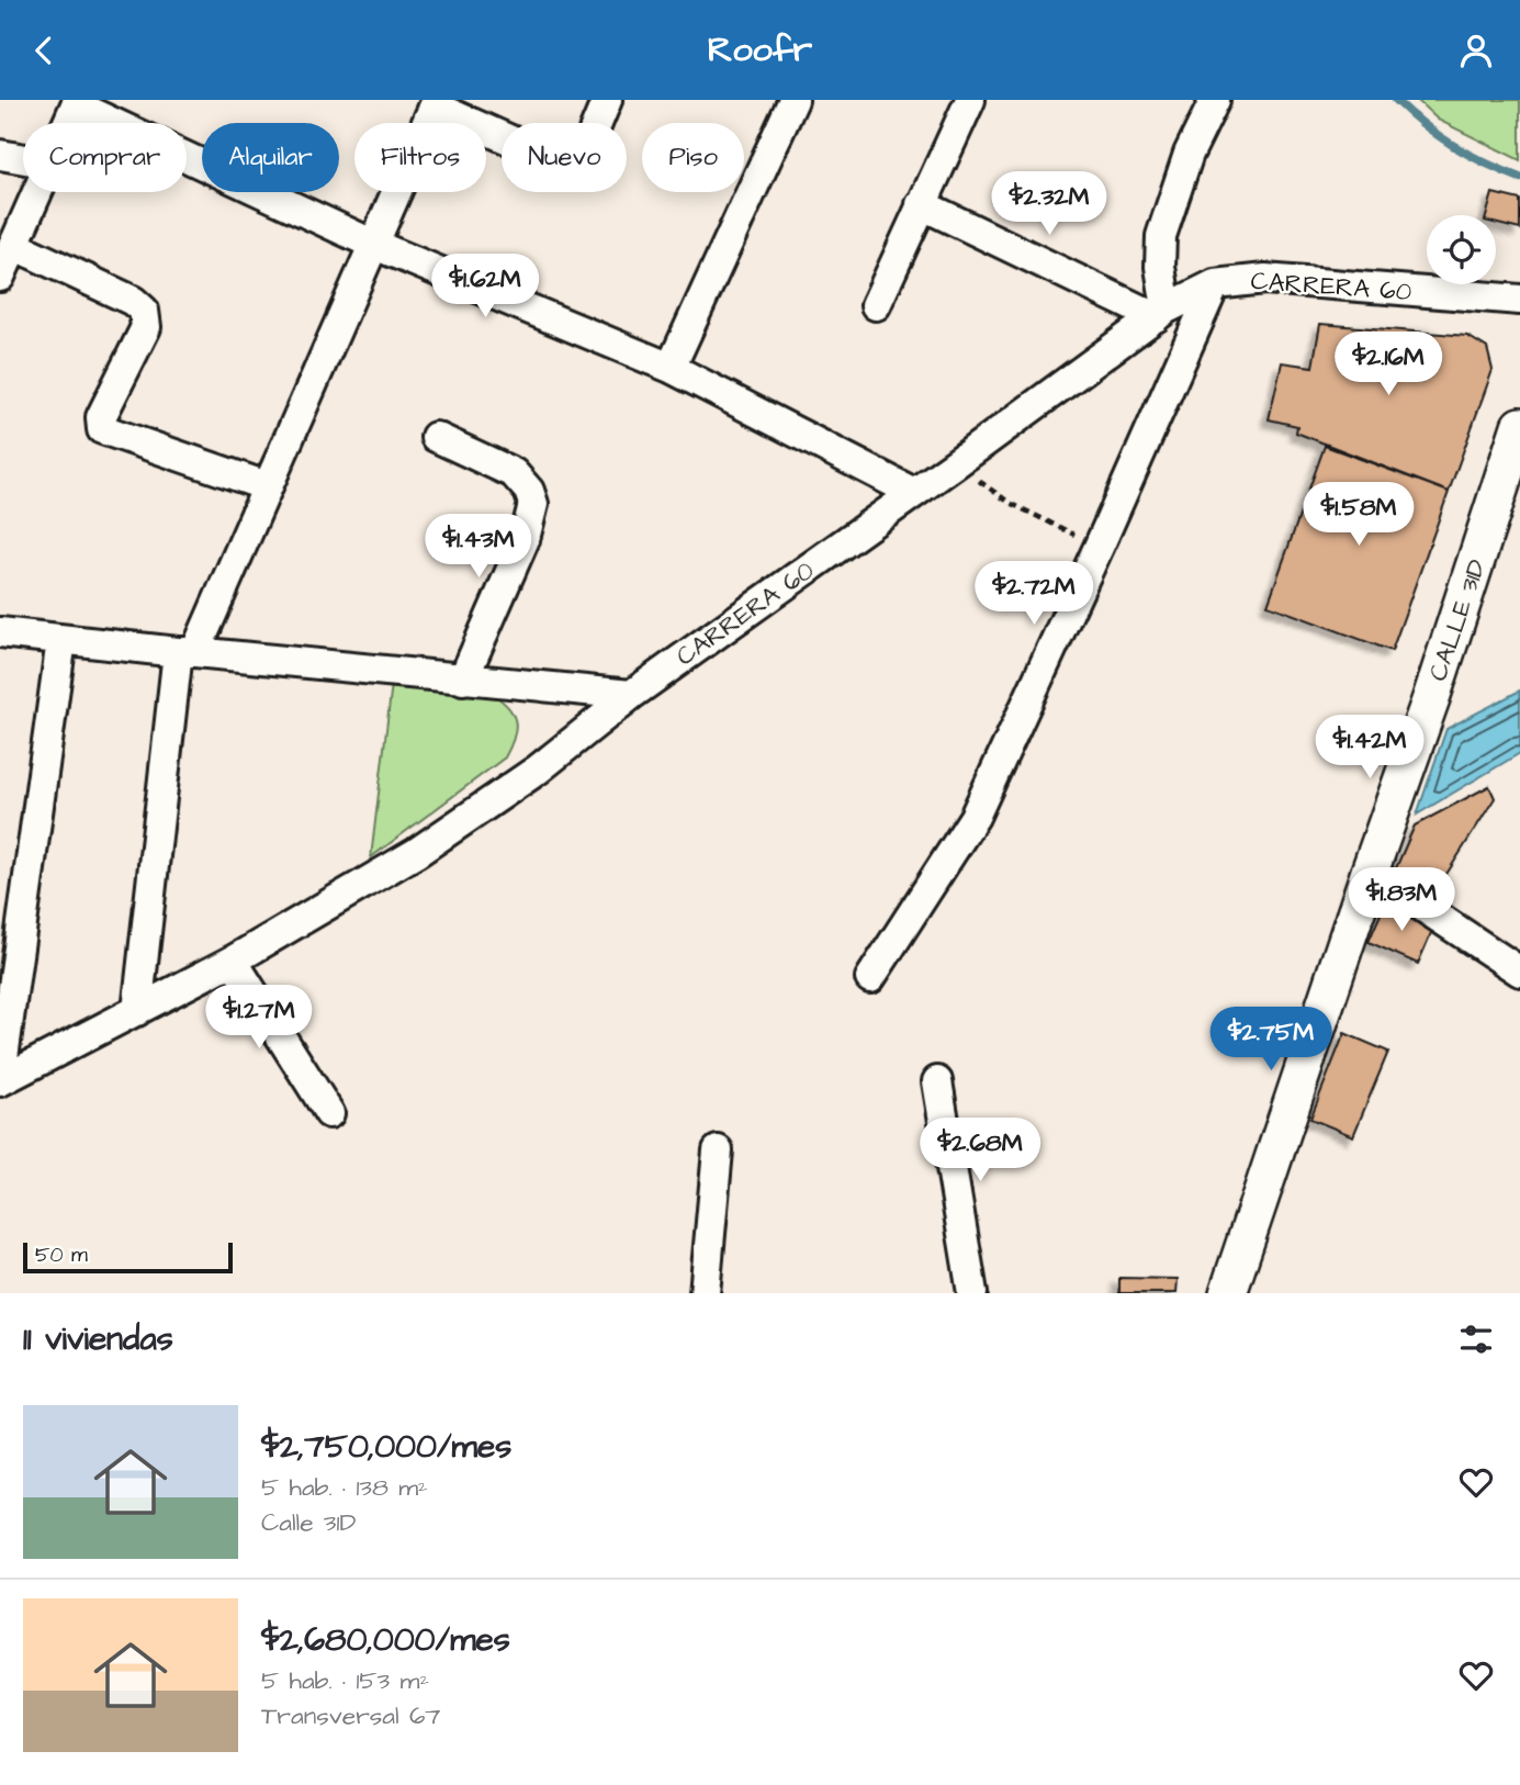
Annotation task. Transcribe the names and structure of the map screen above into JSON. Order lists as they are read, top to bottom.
{
  "streets": {
    "street": ["CARRERA 60", "CALLE 31D"]
  },
  "scale_bar": "50 m",
  "page": {
    "header": "Roofr",
    "chip": [
      "Comprar",
      "Alquilar",
      "Filtros",
      "Nuevo",
      "Piso"
    ],
    "price": [
      "$2.32M",
      "$1.62M",
      "$2.16M",
      "$1.58M",
      "$1.43M",
      "$2.72M",
      "$1.42M",
      "$1.83M",
      "$1.27M",
      "$2.75M",
      "$2.68M"
    ],
    "scale": "50 m",
    "heading": "11 viviendas",
    "list": [
      {
        "name": "$2,750,000/mes",
        "note": "5 hab. · 138 m² · Calle 31D"
      },
      {
        "name": "$2,680,000/mes",
        "note": "5 hab. · 153 m² · Transversal 67"
      }
    ]
  }
}
